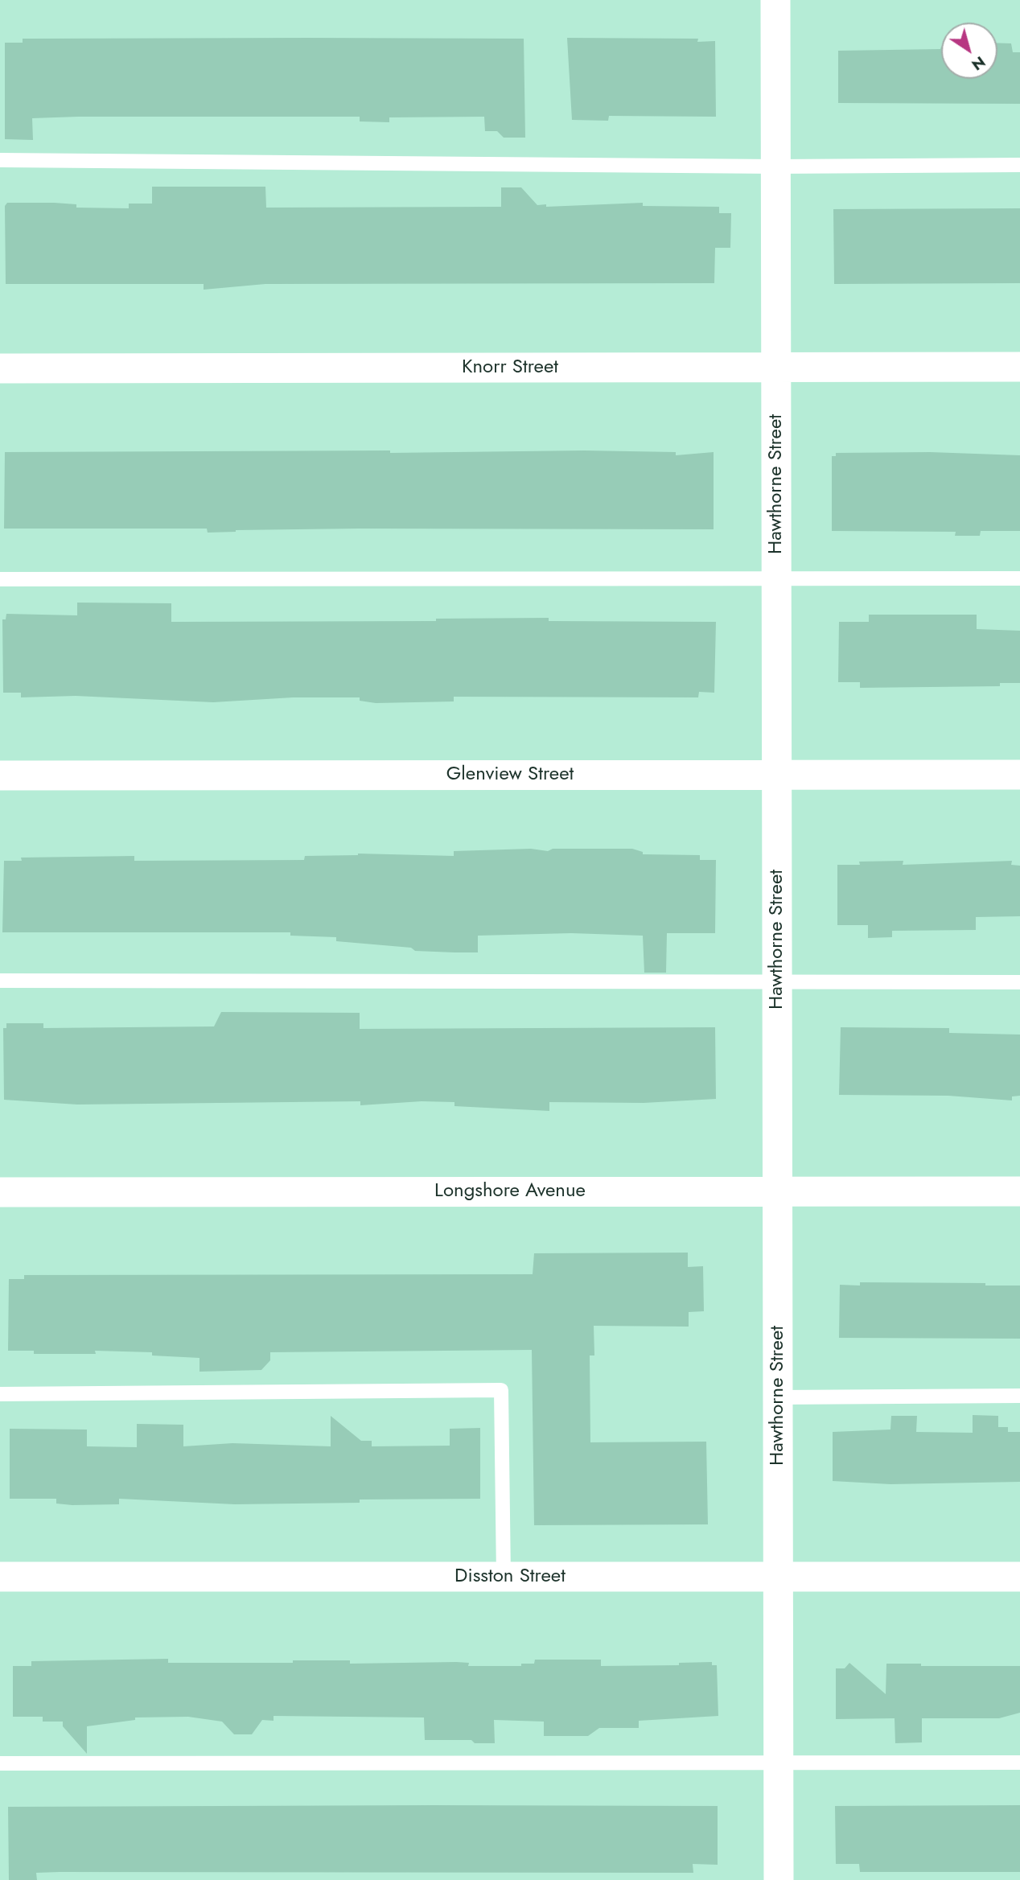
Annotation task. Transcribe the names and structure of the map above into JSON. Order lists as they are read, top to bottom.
{
  "streets": {
    "street": [
      "Knorr Street",
      "Hawthorne Street",
      "Glenview Street",
      "Longshore Avenue",
      "Disston Street"
    ]
  },
  "crossings": [
    ["Knorr Street", "Hawthorne Street"],
    ["Hawthorne Street", "Glenview Street"],
    ["Hawthorne Street", "Longshore Avenue"],
    ["Hawthorne Street", "Disston Street"]
  ],
  "north": "bottom right"
}
